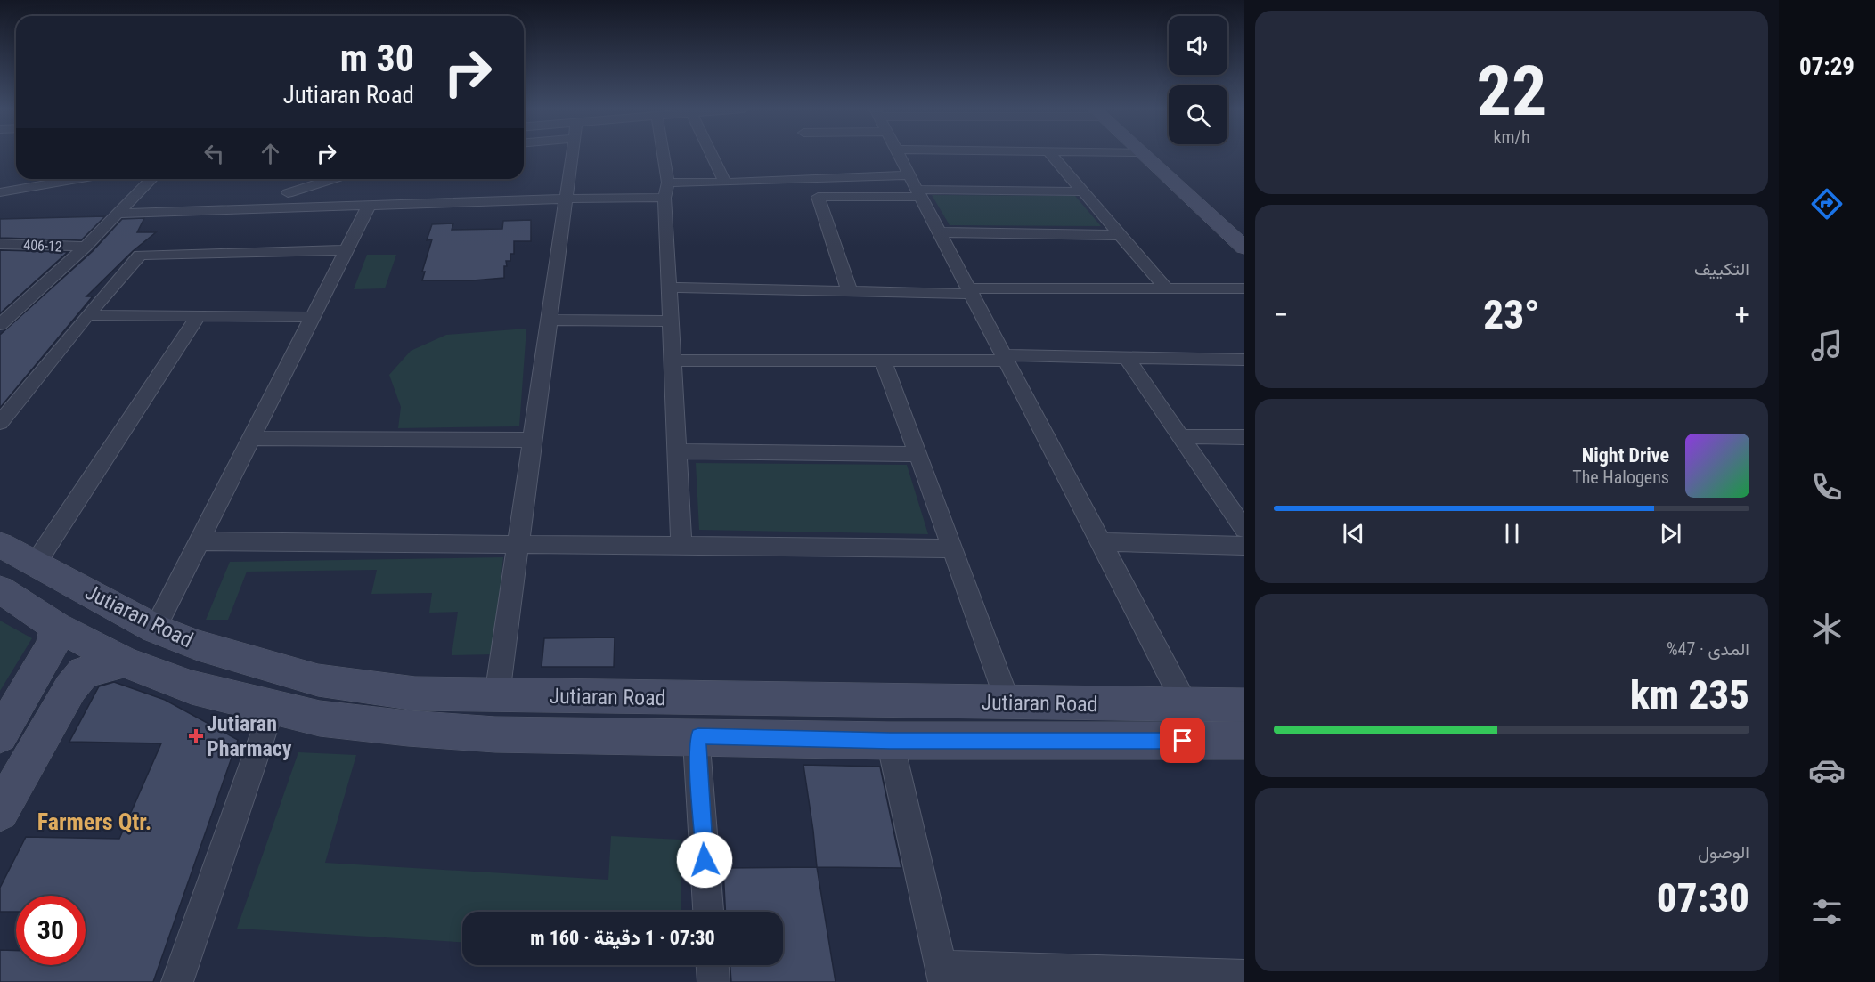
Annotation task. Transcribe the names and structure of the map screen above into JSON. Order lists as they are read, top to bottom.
{
  "streets": {
    "main road": ["Jutiaran Road"],
    "street": ["406-12"]
  },
  "districts": ["Farmers Qtr."],
  "places": {
    "health": ["Jutiaran Pharmacy"]
  },
  "page": {
    "tabs": "07:29",
    "tile": [
      ["22", "km/h"],
      "التكييف",
      ["المدى · 47%", "235 km"],
      ["الوصول", "07:30"]
    ],
    "turn": ["30 m", "Jutiaran Road"],
    "heat": ["−", "23°", "+"],
    "song": ["Night Drive", "The Halogens"],
    "limit": "30",
    "trip": "07:30 · 1 دقيقة · 160 m"
  }
}
